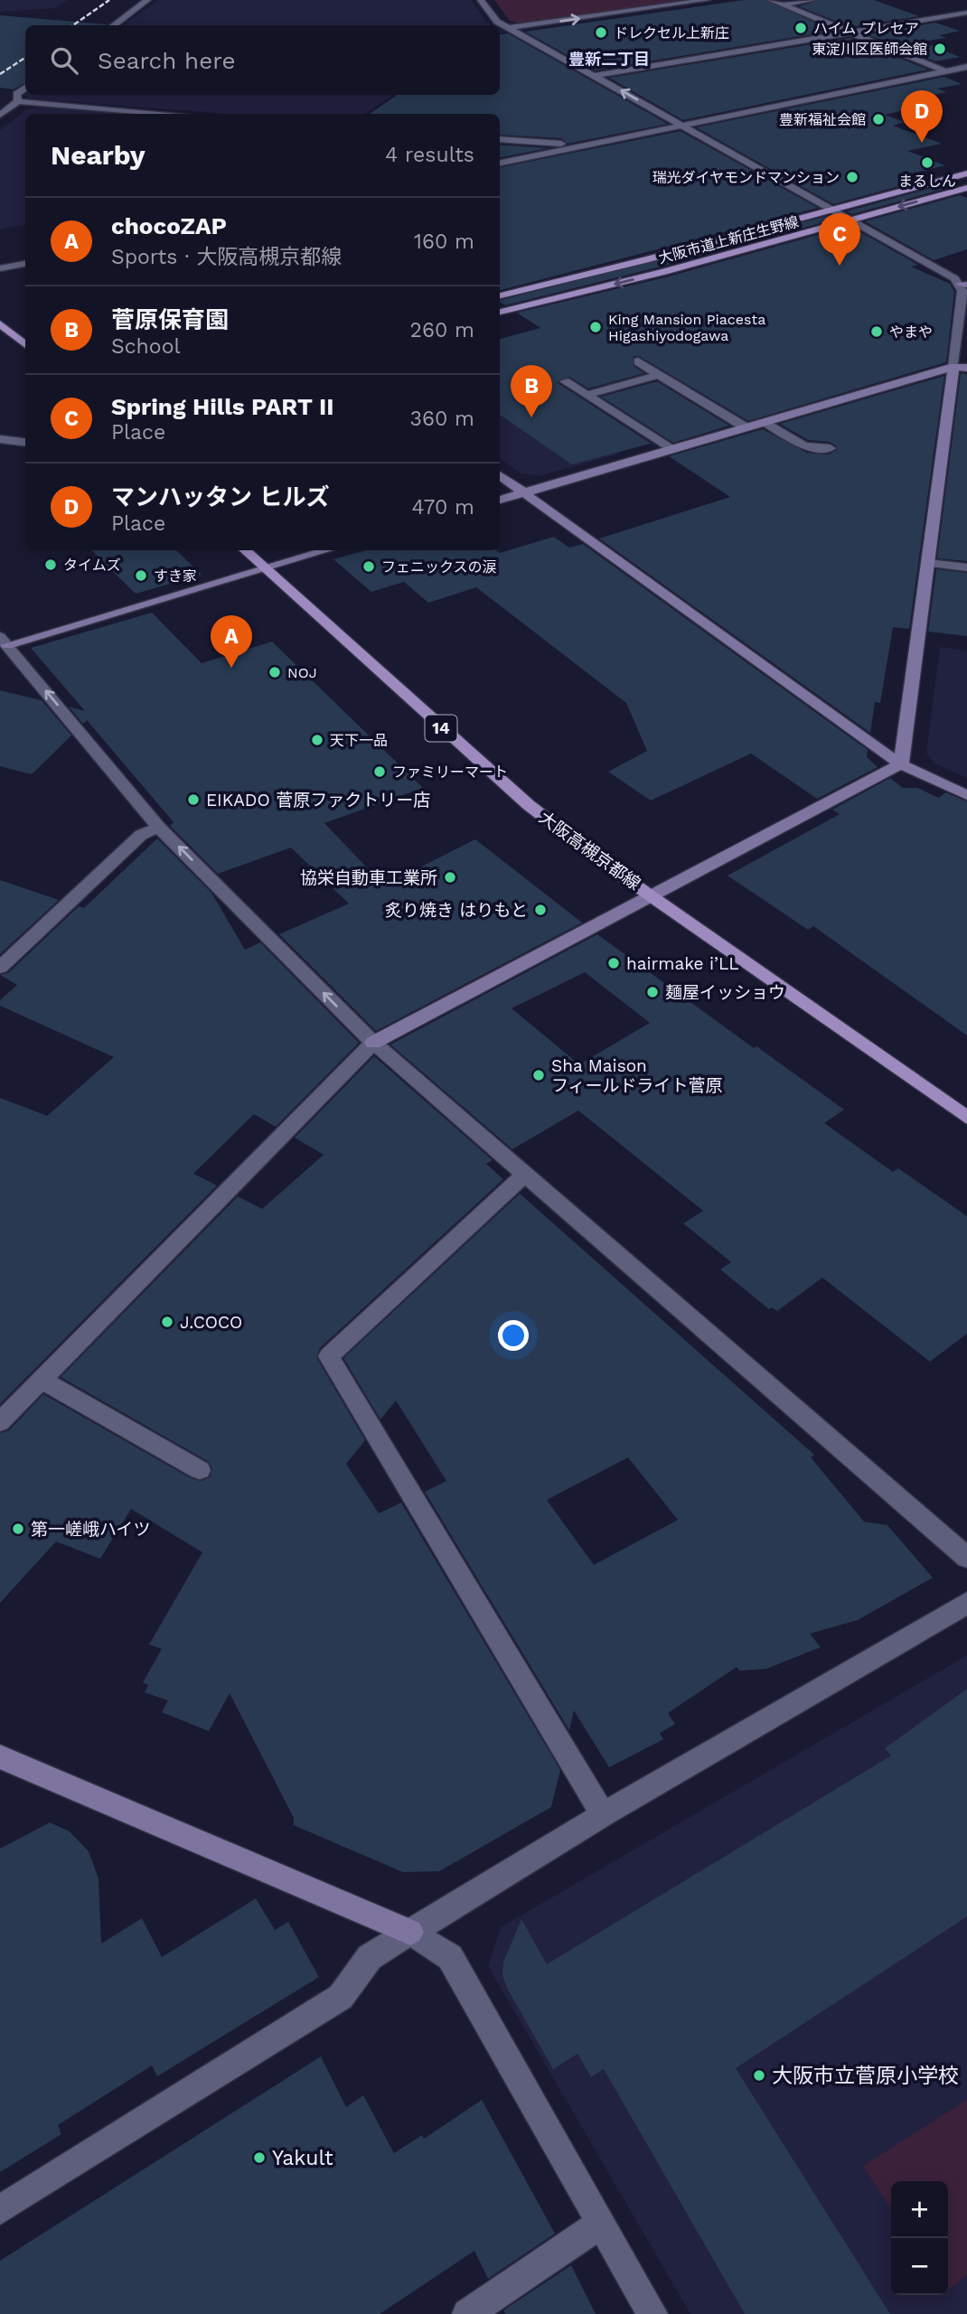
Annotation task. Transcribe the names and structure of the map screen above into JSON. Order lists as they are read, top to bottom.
{
  "streets": {
    "main road": ["大阪市道上新庄生野線", "14", "大阪高槻京都線"]
  },
  "districts": ["豊新二丁目"],
  "places": [
    "ハイム プレセア",
    "ドレクセル上新庄",
    "東淀川区医師会館",
    "豊新福祉会館",
    "まるしん",
    "瑞光ダイヤモンドマンション",
    "King Mansion Piacesta Higashiyodogawa",
    "やまや",
    "タイムズ",
    "フェニックスの涙",
    "すき家",
    "NOJ",
    "天下一品",
    "ファミリーマート",
    "EIKADO 菅原ファクトリー店",
    "協栄自動車工業所",
    "炙り焼き はりもと",
    "hairmake i’LL",
    "麺屋イッショウ",
    "Sha Maison フィールドライト菅原",
    "J.COCO",
    "第一嵯峨ハイツ",
    "大阪市立菅原小学校",
    "Yakult"
  ],
  "page": {
    "search": "Search here",
    "pins": [
      "D",
      "C",
      "B",
      "A"
    ],
    "heading": ["Nearby", "4 results"],
    "list": [
      {
        "mark": "A",
        "name": "chocoZAP",
        "note": "Sports · 大阪高槻京都線",
        "value": "160 m"
      },
      {
        "mark": "B",
        "name": "菅原保育園",
        "note": "School",
        "value": "260 m"
      },
      {
        "mark": "C",
        "name": "Spring Hills PART II",
        "note": "Place",
        "value": "360 m"
      },
      {
        "mark": "D",
        "name": "マンハッタン ヒルズ",
        "note": "Place",
        "value": "470 m"
      }
    ],
    "map_buttons": ["+", "−"]
  }
}
